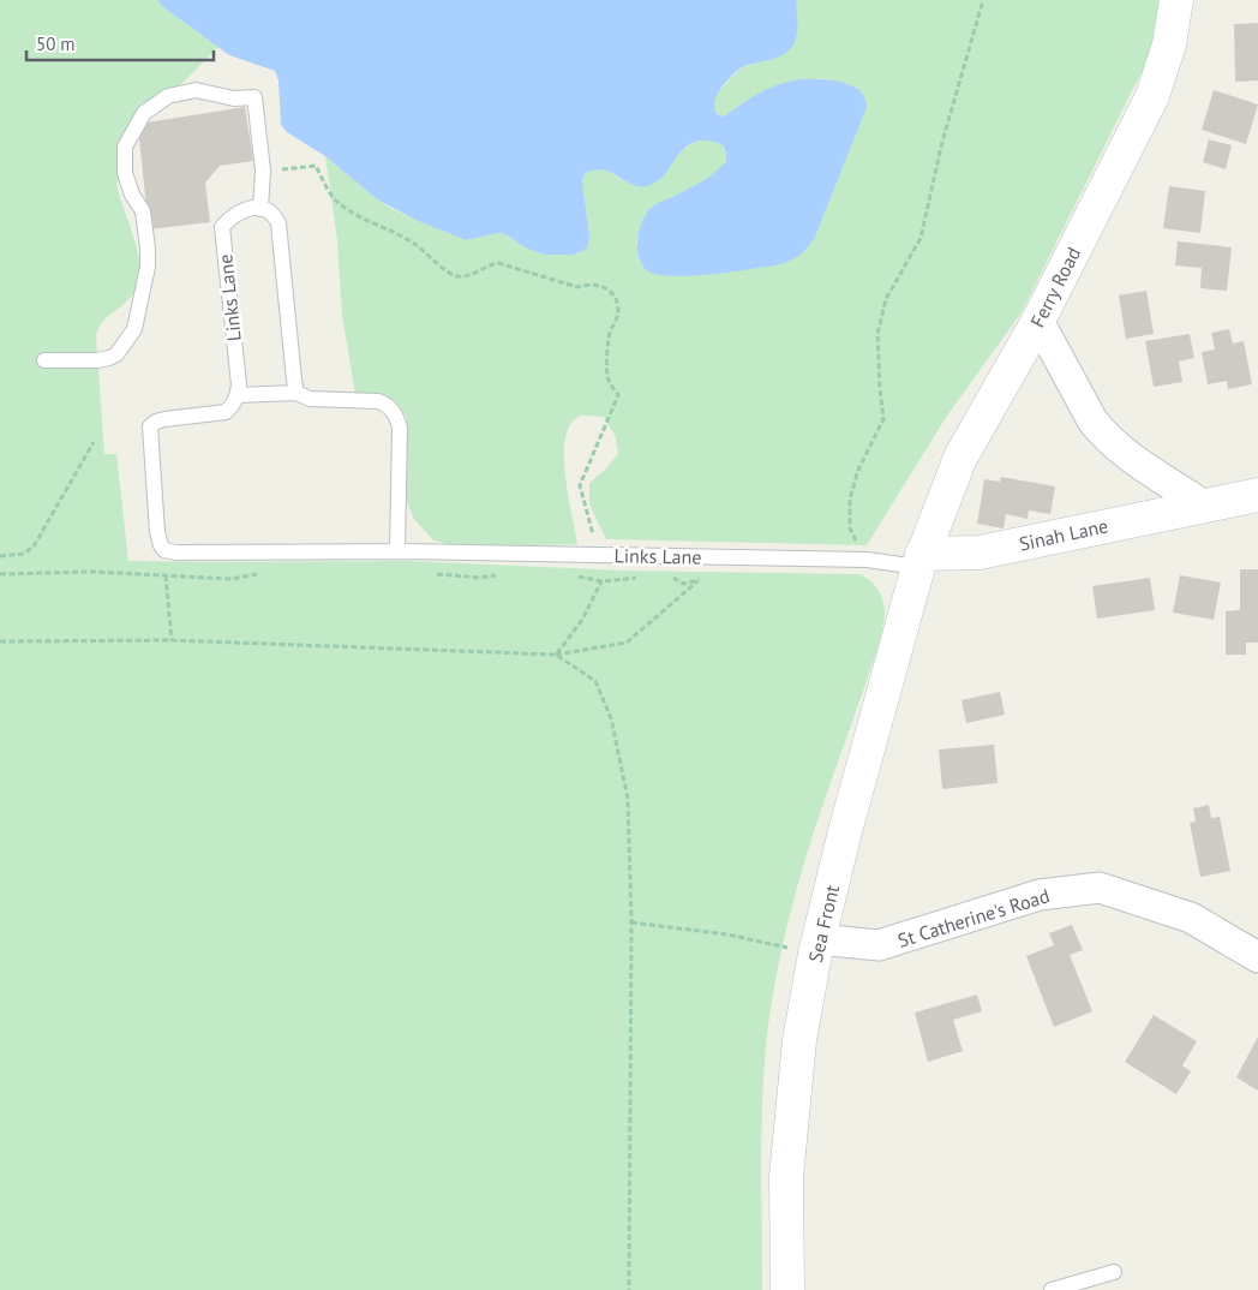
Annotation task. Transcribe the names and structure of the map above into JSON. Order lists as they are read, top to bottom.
{
  "streets": {
    "street": [
      "Ferry Road",
      "Sinah Lane",
      "St Catherine's Road",
      "Sea Front"
    ],
    "lane": ["Links Lane"]
  },
  "crossings": [
    ["Ferry Road", "Links Lane"],
    ["Ferry Road", "Sinah Lane"],
    ["Ferry Road", "Sea Front"],
    ["Links Lane", "Sinah Lane"],
    ["Links Lane", "Sea Front"],
    ["Sinah Lane", "Sea Front"],
    ["St Catherine's Road", "Sea Front"]
  ],
  "scale_bar": "50 m"
}
